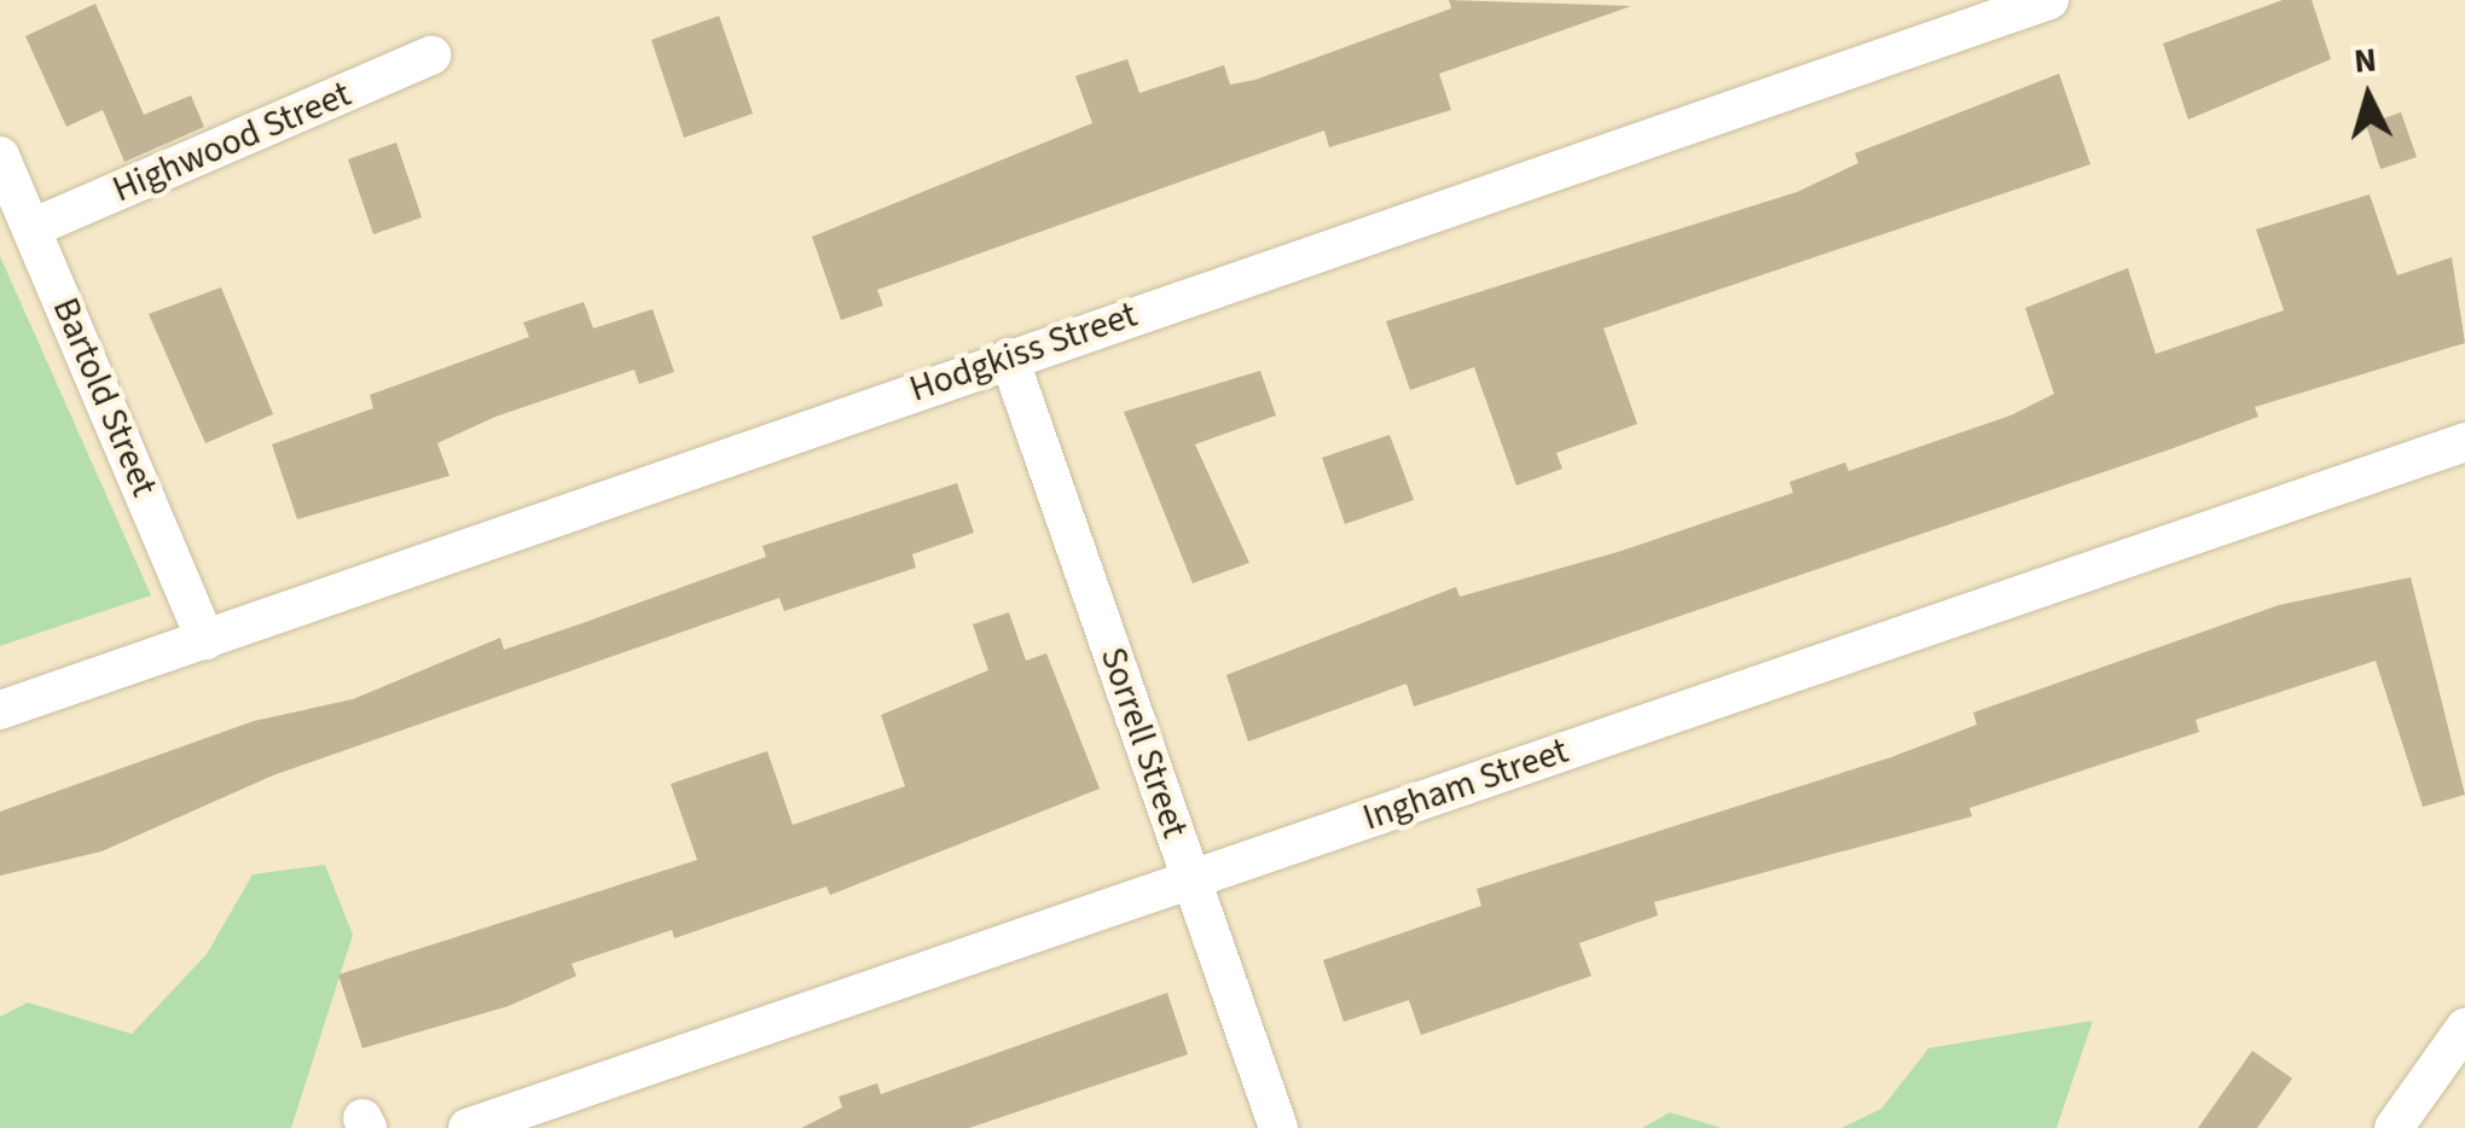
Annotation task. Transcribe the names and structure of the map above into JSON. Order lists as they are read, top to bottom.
{
  "streets": {
    "street": [
      "Highwood Street",
      "Hodgkiss Street",
      "Bartold Street",
      "Sorrell Street",
      "Ingham Street"
    ]
  },
  "crossings": [
    ["Highwood Street", "Bartold Street"],
    ["Hodgkiss Street", "Bartold Street"],
    ["Hodgkiss Street", "Sorrell Street"],
    ["Sorrell Street", "Ingham Street"]
  ],
  "north": "top"
}
